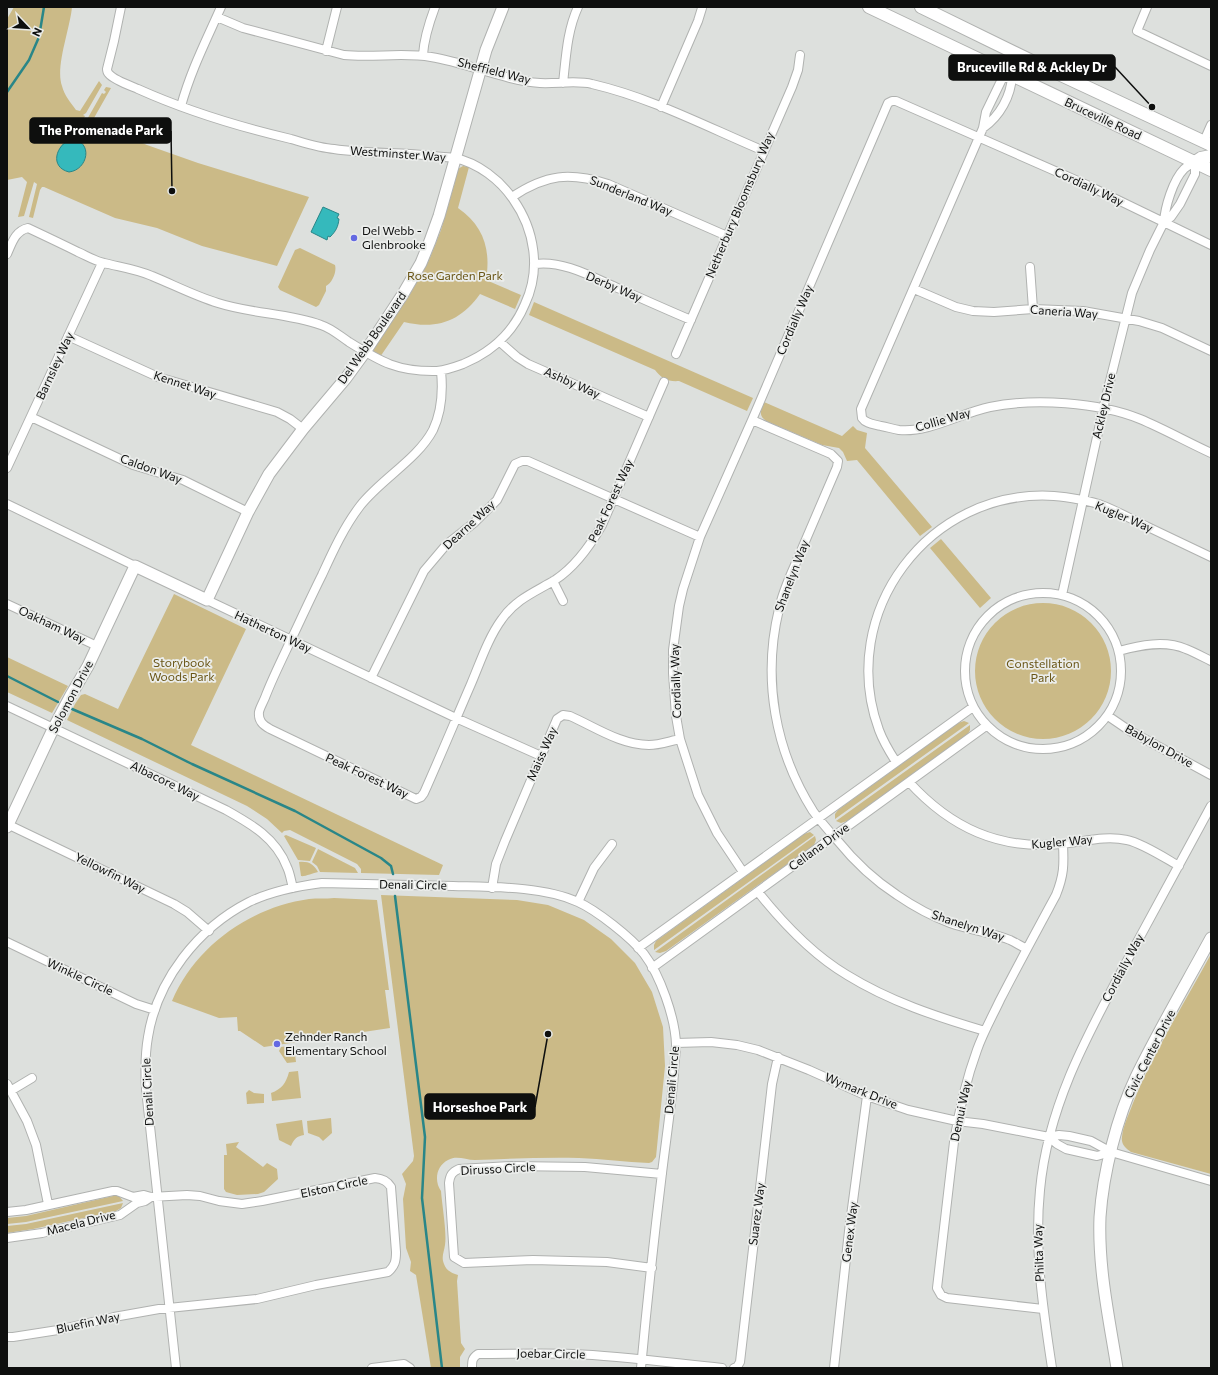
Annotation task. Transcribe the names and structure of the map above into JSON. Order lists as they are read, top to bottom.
{
  "streets": {
    "main road": ["Bruceville Road"],
    "street": [
      "Sheffield Way",
      "Westminster Way",
      "Cordially Way",
      "Sunderland Way",
      "Netherbury Bloomsbury Way",
      "Derby Way",
      "Caneria Way",
      "Del Webb Boulevard",
      "Barnsley Way",
      "Ashby Way",
      "Kennet Way",
      "Ackley Drive",
      "Collie Way",
      "Caldon Way",
      "Peak Forest Way",
      "Kugler Way",
      "Dearne Way",
      "Shanelyn Way",
      "Oakham Way",
      "Hatherton Way",
      "Solomon Drive",
      "Babylon Drive",
      "Maiss Way",
      "Albacore Way",
      "Cellana Drive",
      "Yellowfin Way",
      "Denali Circle",
      "Winkle Circle",
      "Civic Center Drive",
      "Wymark Drive",
      "Demui Way",
      "Dirusso Circle",
      "Elston Circle",
      "Suarez Way",
      "Macela Drive",
      "Genex Way",
      "Philta Way",
      "Bluefin Way",
      "Joebar Circle"
    ]
  },
  "crossings": [
    ["Sheffield Way", "Netherbury Bloomsbury Way"],
    ["Sheffield Way", "Del Webb Boulevard"],
    ["Bruceville Road", "Ackley Drive"],
    ["Bruceville Road", "Collie Way"],
    ["Westminster Way", "Sunderland Way"],
    ["Westminster Way", "Derby Way"],
    ["Westminster Way", "Del Webb Boulevard"],
    ["Westminster Way", "Barnsley Way"],
    ["Westminster Way", "Ashby Way"],
    ["Westminster Way", "Peak Forest Way"],
    ["Cordially Way", "Ackley Drive"],
    ["Cordially Way", "Collie Way"],
    ["Cordially Way", "Kugler Way"],
    ["Cordially Way", "Dearne Way"],
    ["Cordially Way", "Shanelyn Way"],
    ["Cordially Way", "Maiss Way"],
    ["Cordially Way", "Cellana Drive"],
    ["Cordially Way", "Wymark Drive"],
    ["Cordially Way", "Philta Way"],
    ["Sunderland Way", "Netherbury Bloomsbury Way"],
    ["Netherbury Bloomsbury Way", "Derby Way"],
    ["Caneria Way", "Ackley Drive"],
    ["Caneria Way", "Collie Way"],
    ["Del Webb Boulevard", "Kennet Way"],
    ["Del Webb Boulevard", "Caldon Way"],
    ["Del Webb Boulevard", "Hatherton Way"],
    ["Barnsley Way", "Kennet Way"],
    ["Barnsley Way", "Caldon Way"],
    ["Ashby Way", "Peak Forest Way"],
    ["Ackley Drive", "Collie Way"],
    ["Ackley Drive", "Kugler Way"],
    ["Peak Forest Way", "Dearne Way"],
    ["Peak Forest Way", "Hatherton Way"],
    ["Kugler Way", "Cellana Drive"],
    ["Kugler Way", "Demui Way"],
    ["Dearne Way", "Hatherton Way"],
    ["Shanelyn Way", "Cellana Drive"],
    ["Shanelyn Way", "Demui Way"],
    ["Oakham Way", "Solomon Drive"],
    ["Hatherton Way", "Solomon Drive"],
    ["Hatherton Way", "Maiss Way"],
    ["Solomon Drive", "Albacore Way"],
    ["Solomon Drive", "Yellowfin Way"],
    ["Maiss Way", "Denali Circle"],
    ["Albacore Way", "Denali Circle"],
    ["Cellana Drive", "Denali Circle"],
    ["Yellowfin Way", "Denali Circle"],
    ["Denali Circle", "Winkle Circle"],
    ["Denali Circle", "Wymark Drive"],
    ["Denali Circle", "Dirusso Circle"],
    ["Denali Circle", "Elston Circle"],
    ["Denali Circle", "Macela Drive"],
    ["Denali Circle", "Bluefin Way"],
    ["Denali Circle", "Joebar Circle"],
    ["Civic Center Drive", "Wymark Drive"],
    ["Wymark Drive", "Demui Way"],
    ["Wymark Drive", "Suarez Way"],
    ["Wymark Drive", "Genex Way"],
    ["Wymark Drive", "Philta Way"],
    ["Demui Way", "Philta Way"],
    ["Elston Circle", "Macela Drive"],
    ["Elston Circle", "Bluefin Way"]
  ],
  "parks": ["Rose Garden Park", "Storybook Woods Park", "Constellation Park"],
  "places": [
    "Bruceville Rd & Ackley Dr",
    "The Promenade Park",
    "Del Webb - Glenbrooke",
    "Horseshoe Park",
    "Zehnder Ranch Elementary School"
  ],
  "north": "bottom right"
}
